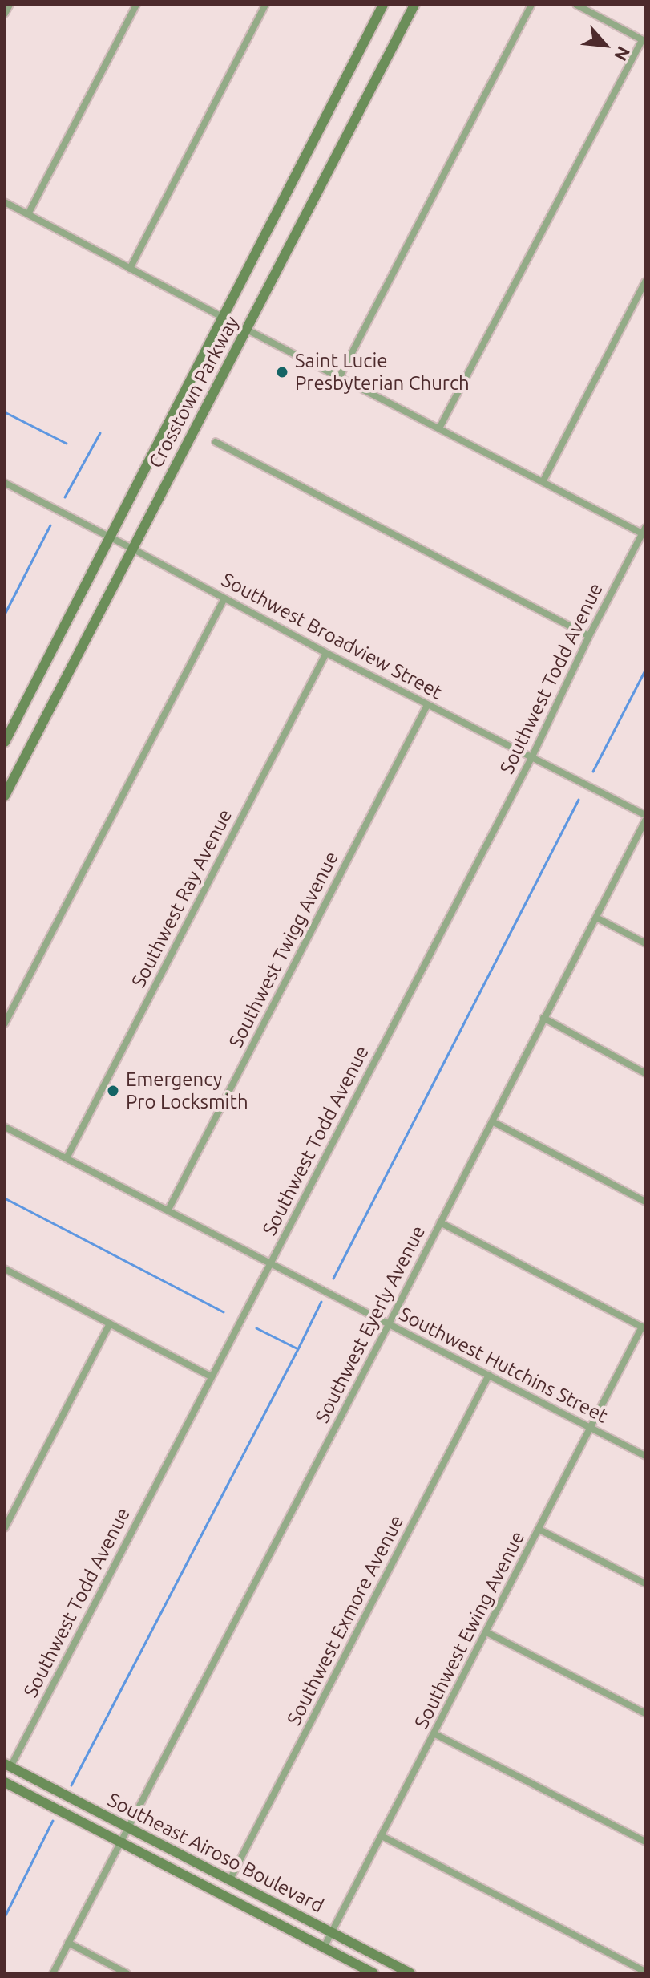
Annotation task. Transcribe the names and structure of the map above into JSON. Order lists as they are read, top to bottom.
{
  "streets": {
    "main road": ["Crosstown Parkway", "Southeast Airoso Boulevard"],
    "street": [
      "Southwest Broadview Street",
      "Southwest Todd Avenue",
      "Southwest Ray Avenue",
      "Southwest Twigg Avenue",
      "Southwest Eyerly Avenue",
      "Southwest Hutchins Street",
      "Southwest Exmore Avenue",
      "Southwest Ewing Avenue"
    ]
  },
  "crossings": [
    ["Crosstown Parkway", "Southwest Broadview Street"],
    ["Southwest Broadview Street", "Southwest Todd Avenue"],
    ["Southwest Broadview Street", "Southwest Ray Avenue"],
    ["Southwest Broadview Street", "Southwest Twigg Avenue"],
    ["Southwest Todd Avenue", "Southwest Hutchins Street"],
    ["Southwest Todd Avenue", "Southeast Airoso Boulevard"],
    ["Southwest Ray Avenue", "Southwest Hutchins Street"],
    ["Southwest Twigg Avenue", "Southwest Hutchins Street"],
    ["Southwest Eyerly Avenue", "Southwest Hutchins Street"],
    ["Southwest Eyerly Avenue", "Southeast Airoso Boulevard"],
    ["Southwest Hutchins Street", "Southwest Exmore Avenue"],
    ["Southwest Hutchins Street", "Southwest Ewing Avenue"],
    ["Southwest Exmore Avenue", "Southeast Airoso Boulevard"],
    ["Southwest Ewing Avenue", "Southeast Airoso Boulevard"]
  ],
  "places": ["Saint Lucie Presbyterian Church", "Emergency Pro Locksmith"],
  "north": "bottom right"
}
